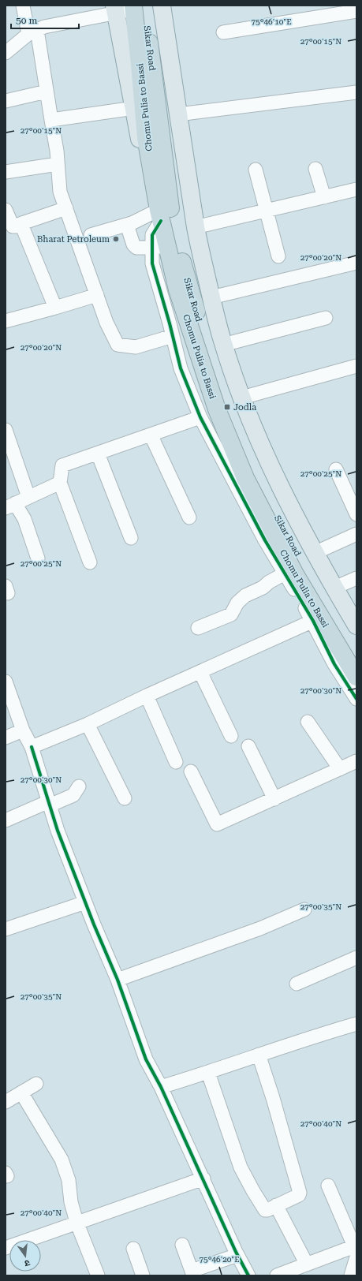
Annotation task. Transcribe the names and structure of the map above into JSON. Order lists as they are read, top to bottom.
{
  "streets": {
    "highway": ["Sikar Road", "Chomu Pulia to Bassi"]
  },
  "crossings": [
    ["Sikar Road", "Chomu Pulia to Bassi"]
  ],
  "places": {
    "other": ["Bharat Petroleum"],
    "transit": ["Jodla"]
  },
  "scale_bar": "50 m",
  "north": "bottom",
  "coordinates": [
    "75°46'10\"E",
    "27°00'15\"N",
    "27°00'20\"N",
    "27°00'25\"N",
    "27°00'30\"N",
    "27°00'35\"N",
    "27°00'40\"N",
    "75°46'20\"E"
  ]
}
